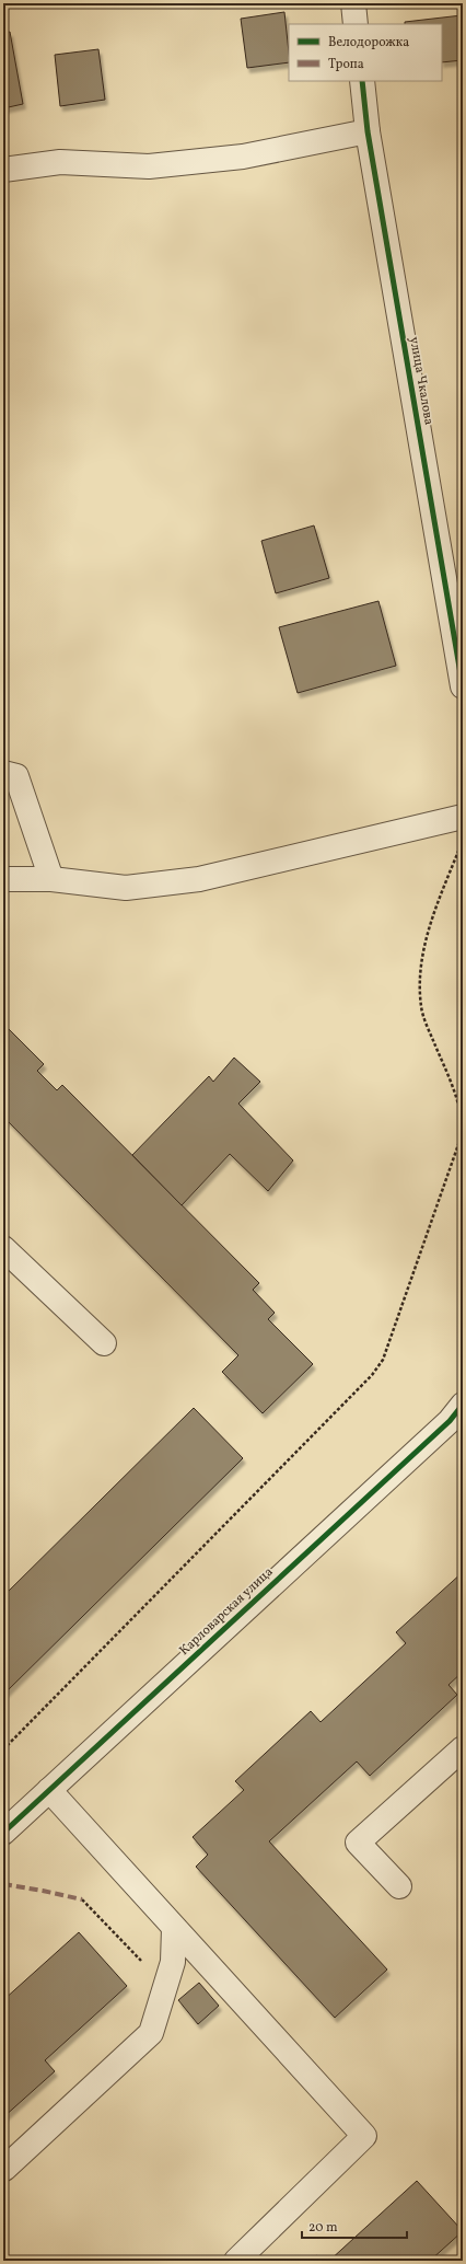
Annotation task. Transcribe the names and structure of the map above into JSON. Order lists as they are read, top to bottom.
{
  "streets": {
    "street": ["улица Чкалова", "Карловарская улица"]
  },
  "legend": ["Велодорожка", "Тропа"],
  "scale_bar": "20 m"
}
